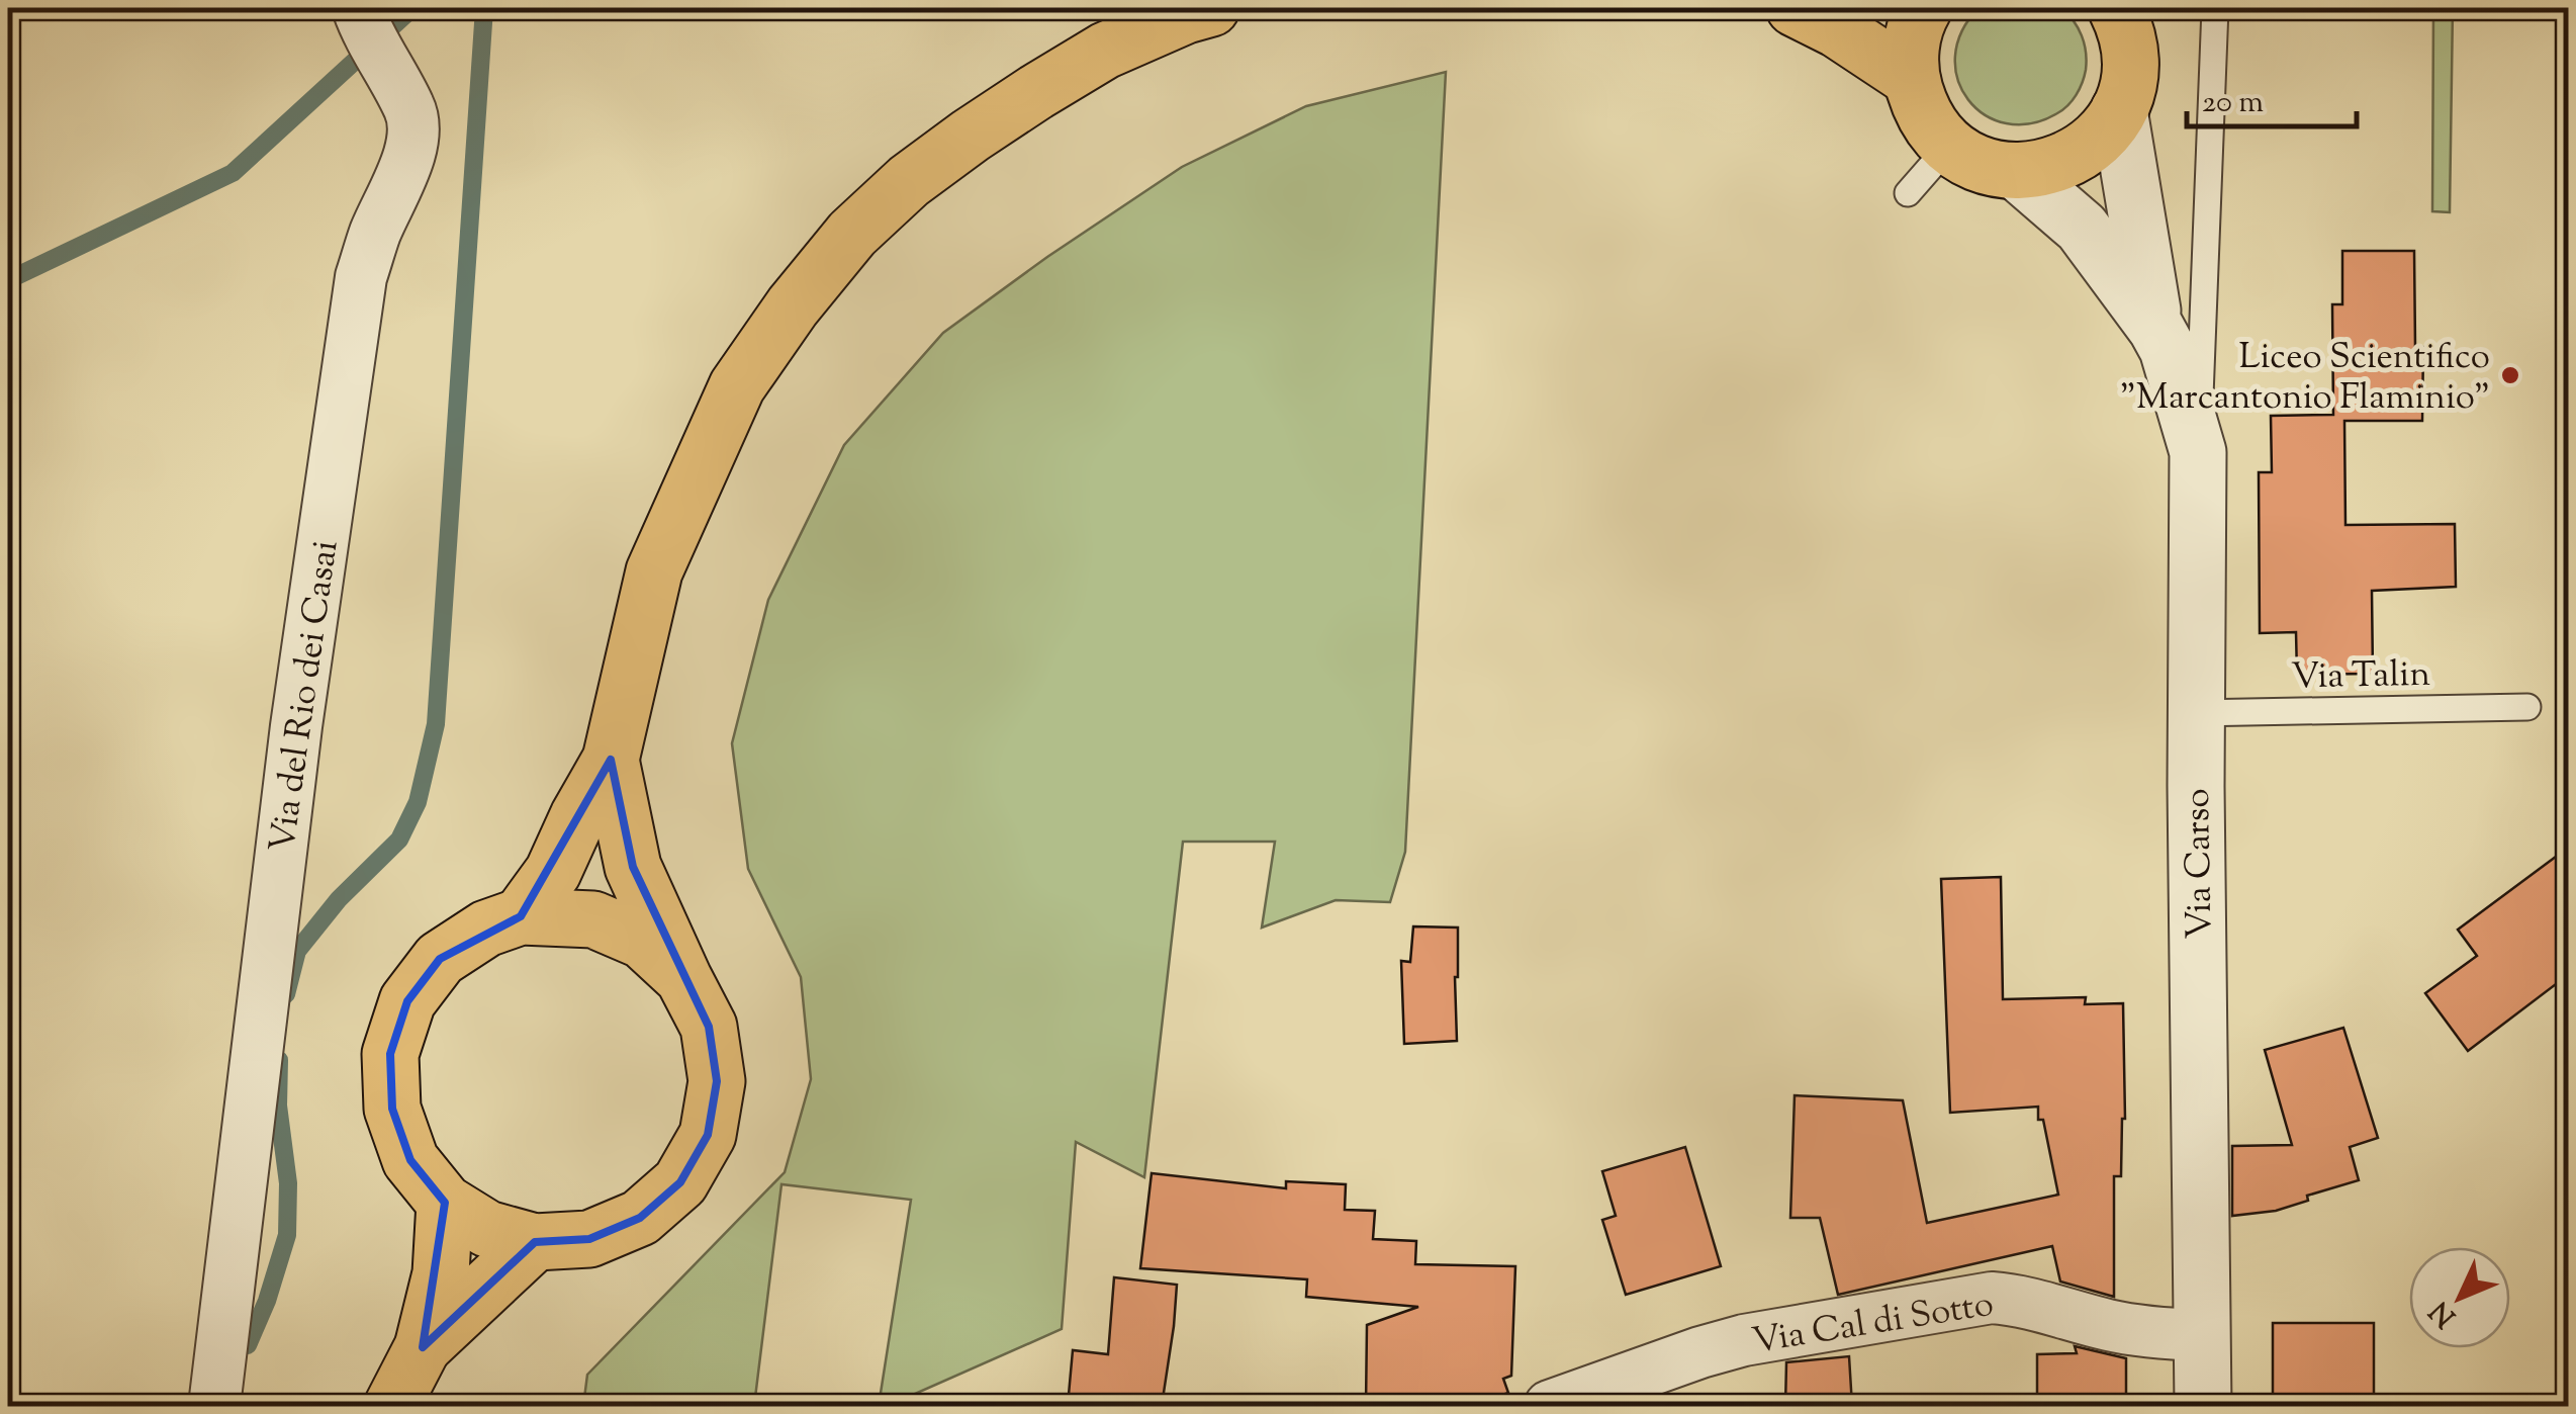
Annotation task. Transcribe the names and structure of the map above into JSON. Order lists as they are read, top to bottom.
{
  "streets": {
    "main road": ["Via Carso"],
    "street": ["Via del Rio dei Casai", "Via Cal di Sotto"],
    "lane": ["Via Talin"]
  },
  "crossings": [
    ["Via Talin", "Via Carso"],
    ["Via Carso", "Via Cal di Sotto"]
  ],
  "places": ["Liceo Scientifico \"Marcantonio Flaminio\""],
  "scale_bar": "20 m",
  "north": "bottom left"
}
